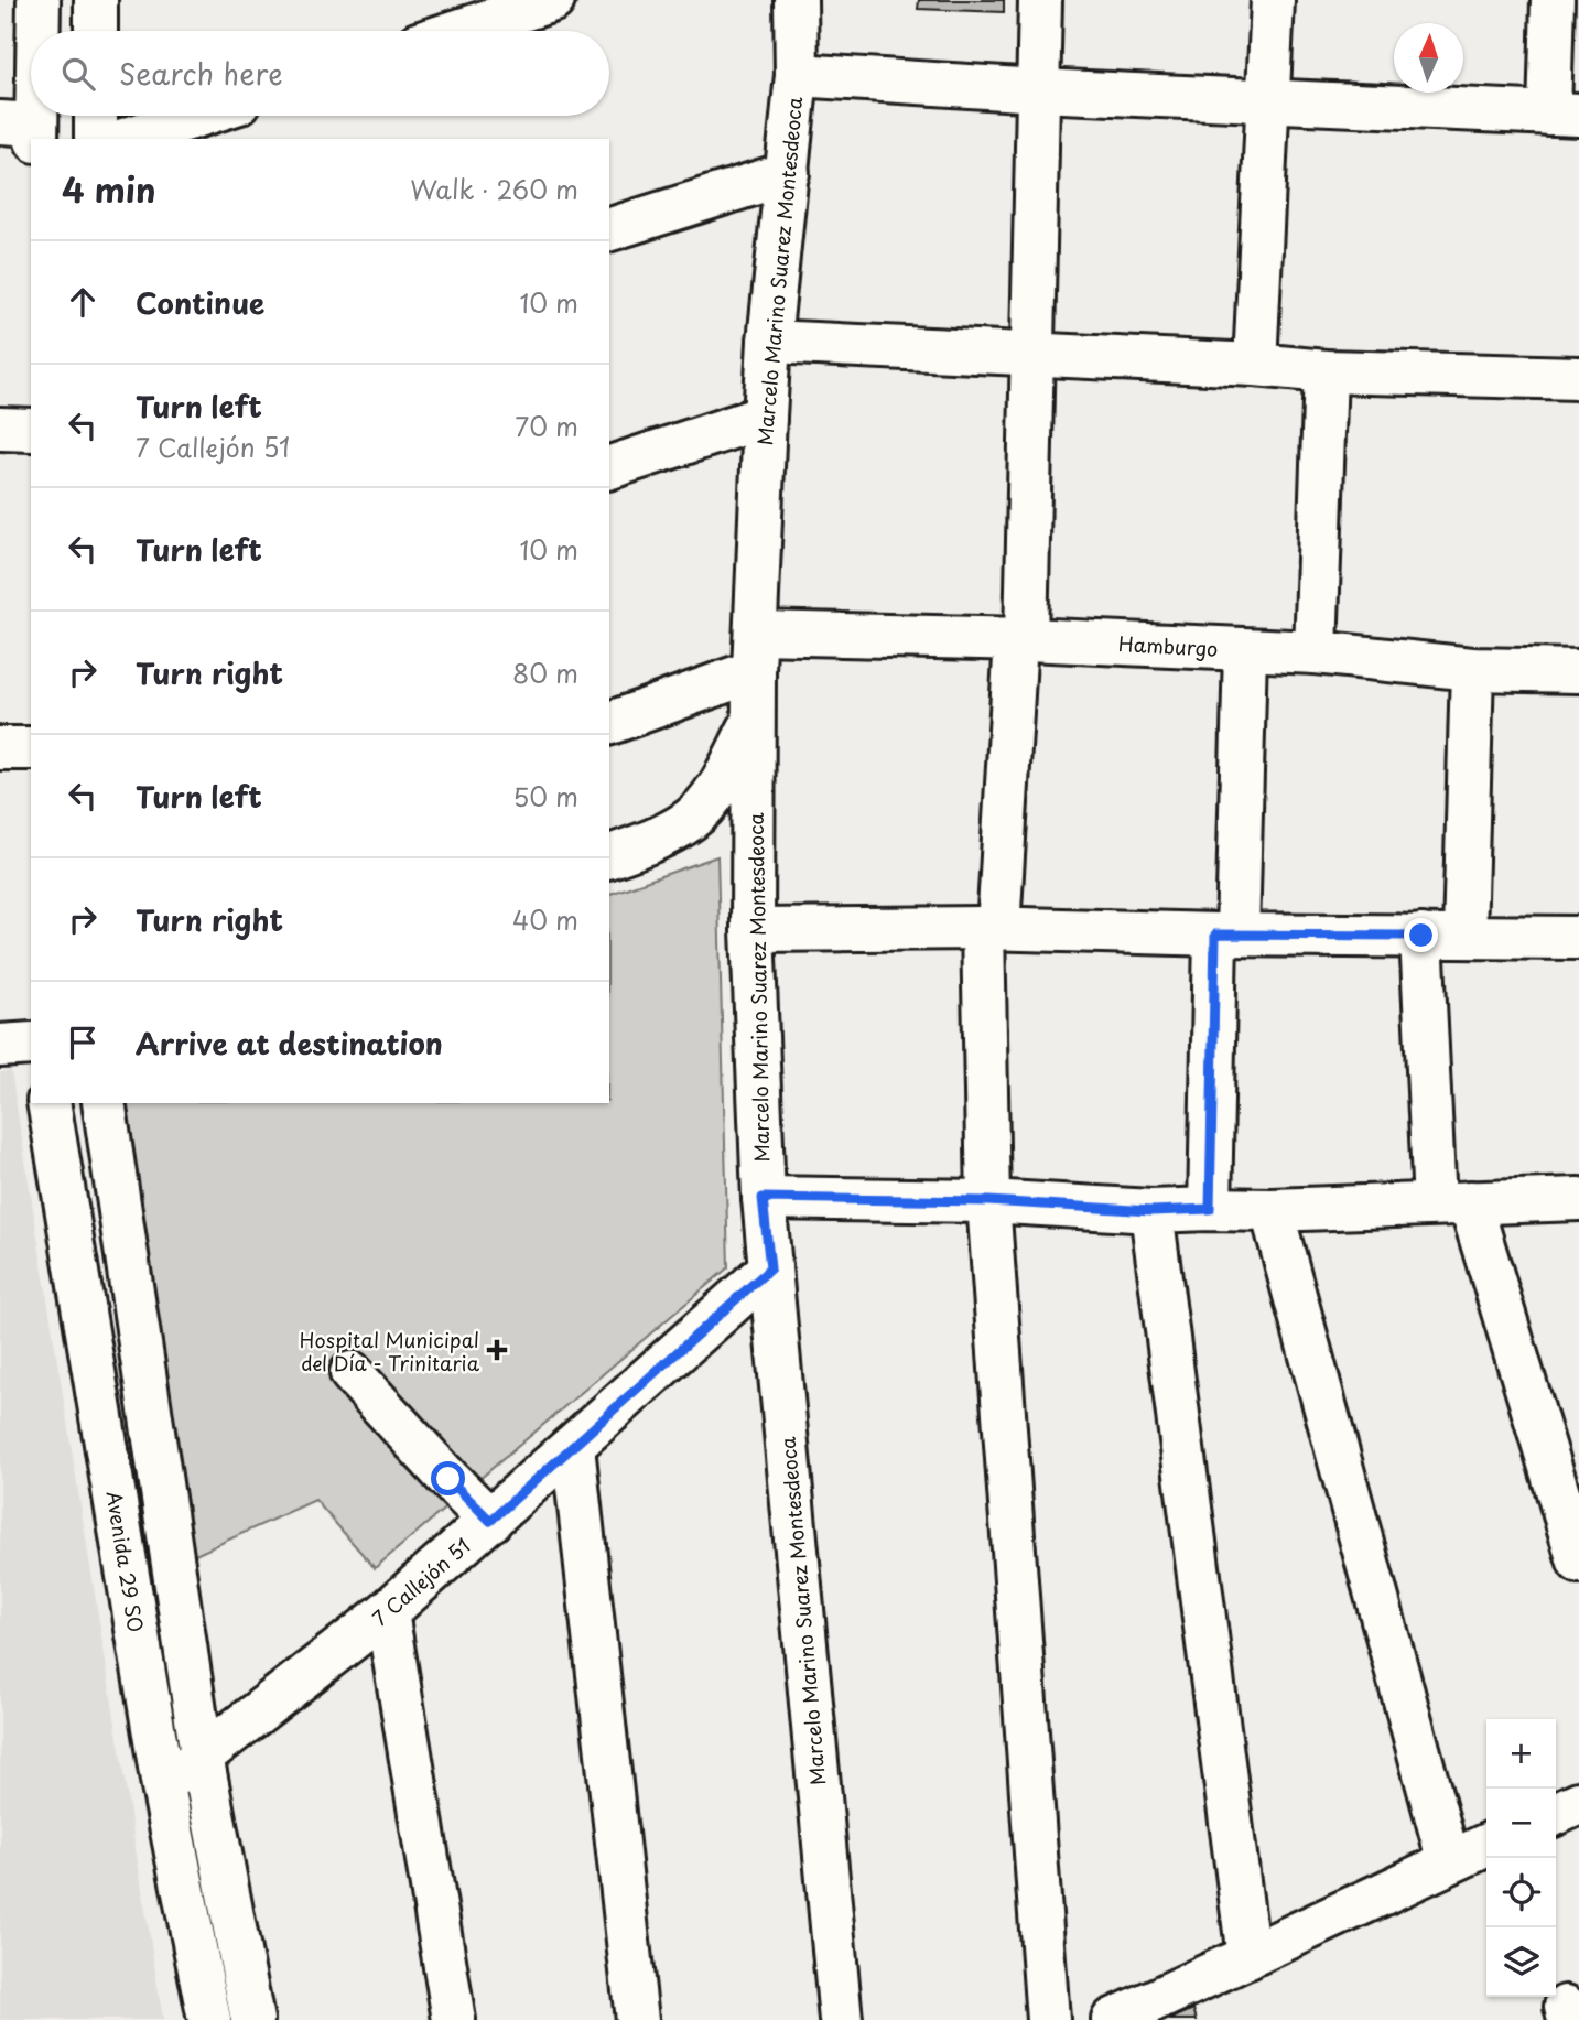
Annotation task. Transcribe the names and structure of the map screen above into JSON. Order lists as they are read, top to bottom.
{
  "streets": {
    "street": [
      "Marcelo Marino Suarez Montesdeoca",
      "Hamburgo",
      "Avenida 29 SO",
      "7 Callejón 51"
    ]
  },
  "crossings": [
    ["Marcelo Marino Suarez Montesdeoca", "Hamburgo"],
    ["Marcelo Marino Suarez Montesdeoca", "7 Callejón 51"],
    ["Avenida 29 SO", "7 Callejón 51"]
  ],
  "places": {
    "health": ["Hospital Municipal del Día - Trinitaria"]
  },
  "north": "top",
  "page": {
    "search": "Search here",
    "heading": ["4 min", "Walk · 260 m"],
    "list": [
      ["Continue", "10 m"],
      ["Turn left", "7 Callejón 51", "70 m"],
      ["Turn left", "10 m"],
      ["Turn right", "80 m"],
      ["Turn left", "50 m"],
      ["Turn right", "40 m"],
      "Arrive at destination"
    ],
    "map_buttons": ["+", "−"]
  }
}
